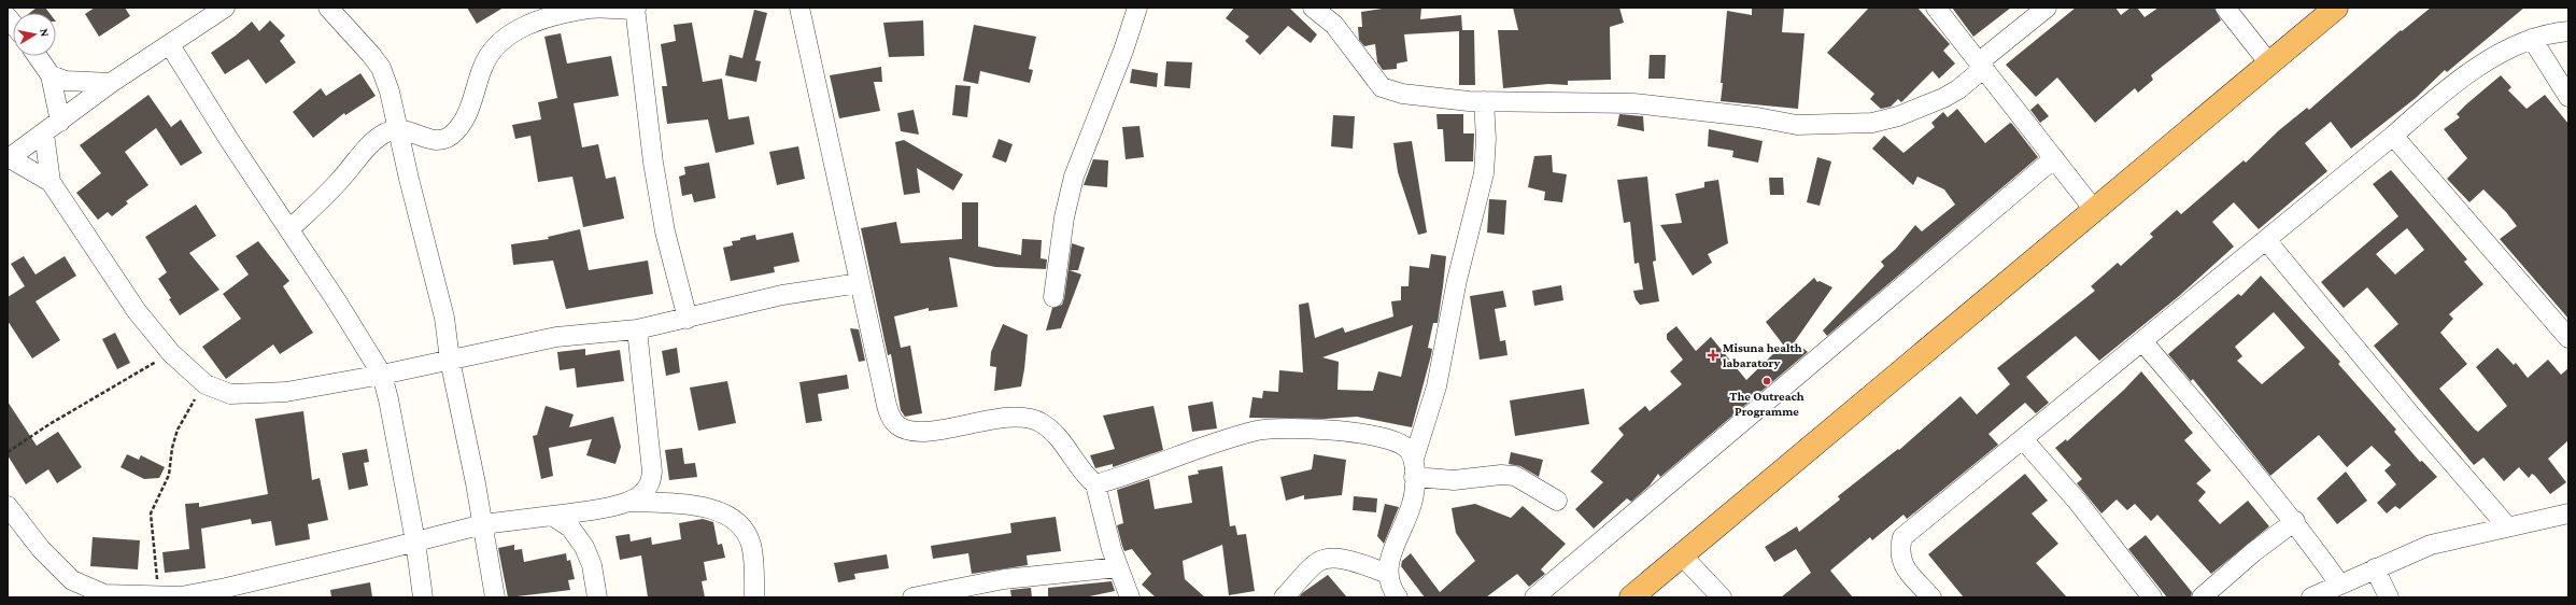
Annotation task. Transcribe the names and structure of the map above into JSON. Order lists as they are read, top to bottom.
{
  "places": {
    "health": ["Misuna health labaratory"],
    "other": ["The Outreach Programme"]
  },
  "north": "right"
}
